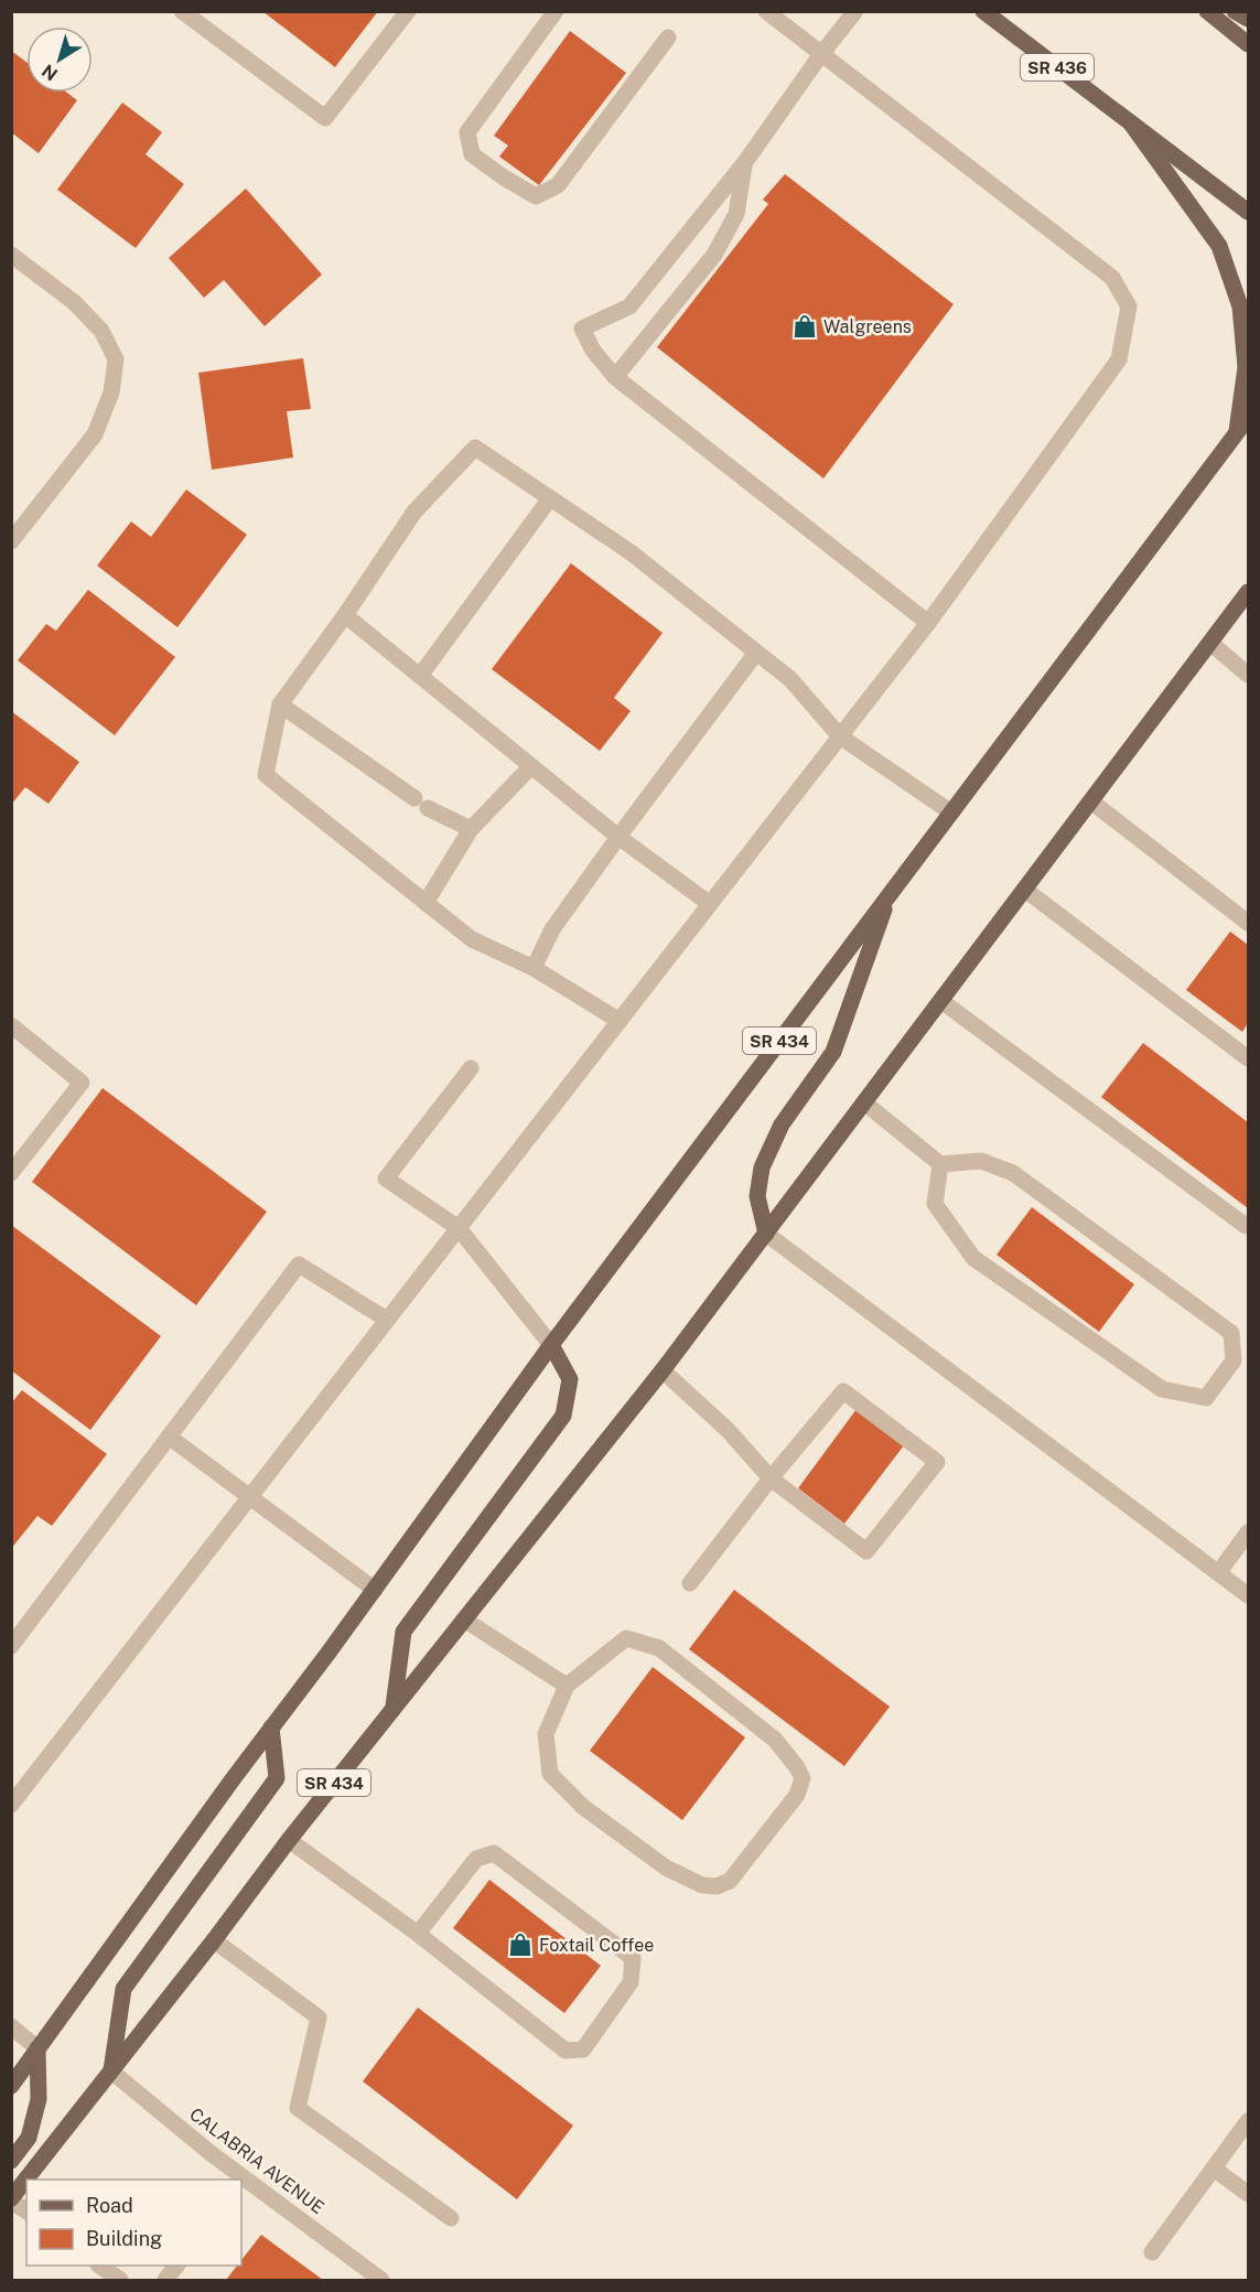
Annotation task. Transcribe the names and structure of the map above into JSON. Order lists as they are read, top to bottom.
{
  "streets": {
    "main road": ["SR 436", "SR 434"],
    "street": ["CALABRIA AVENUE"]
  },
  "crossings": [
    ["SR 434", "CALABRIA AVENUE"]
  ],
  "places": {
    "shop": ["Walgreens", "Foxtail Coffee"]
  },
  "legend": ["Road", "Building"],
  "north": "bottom left"
}
